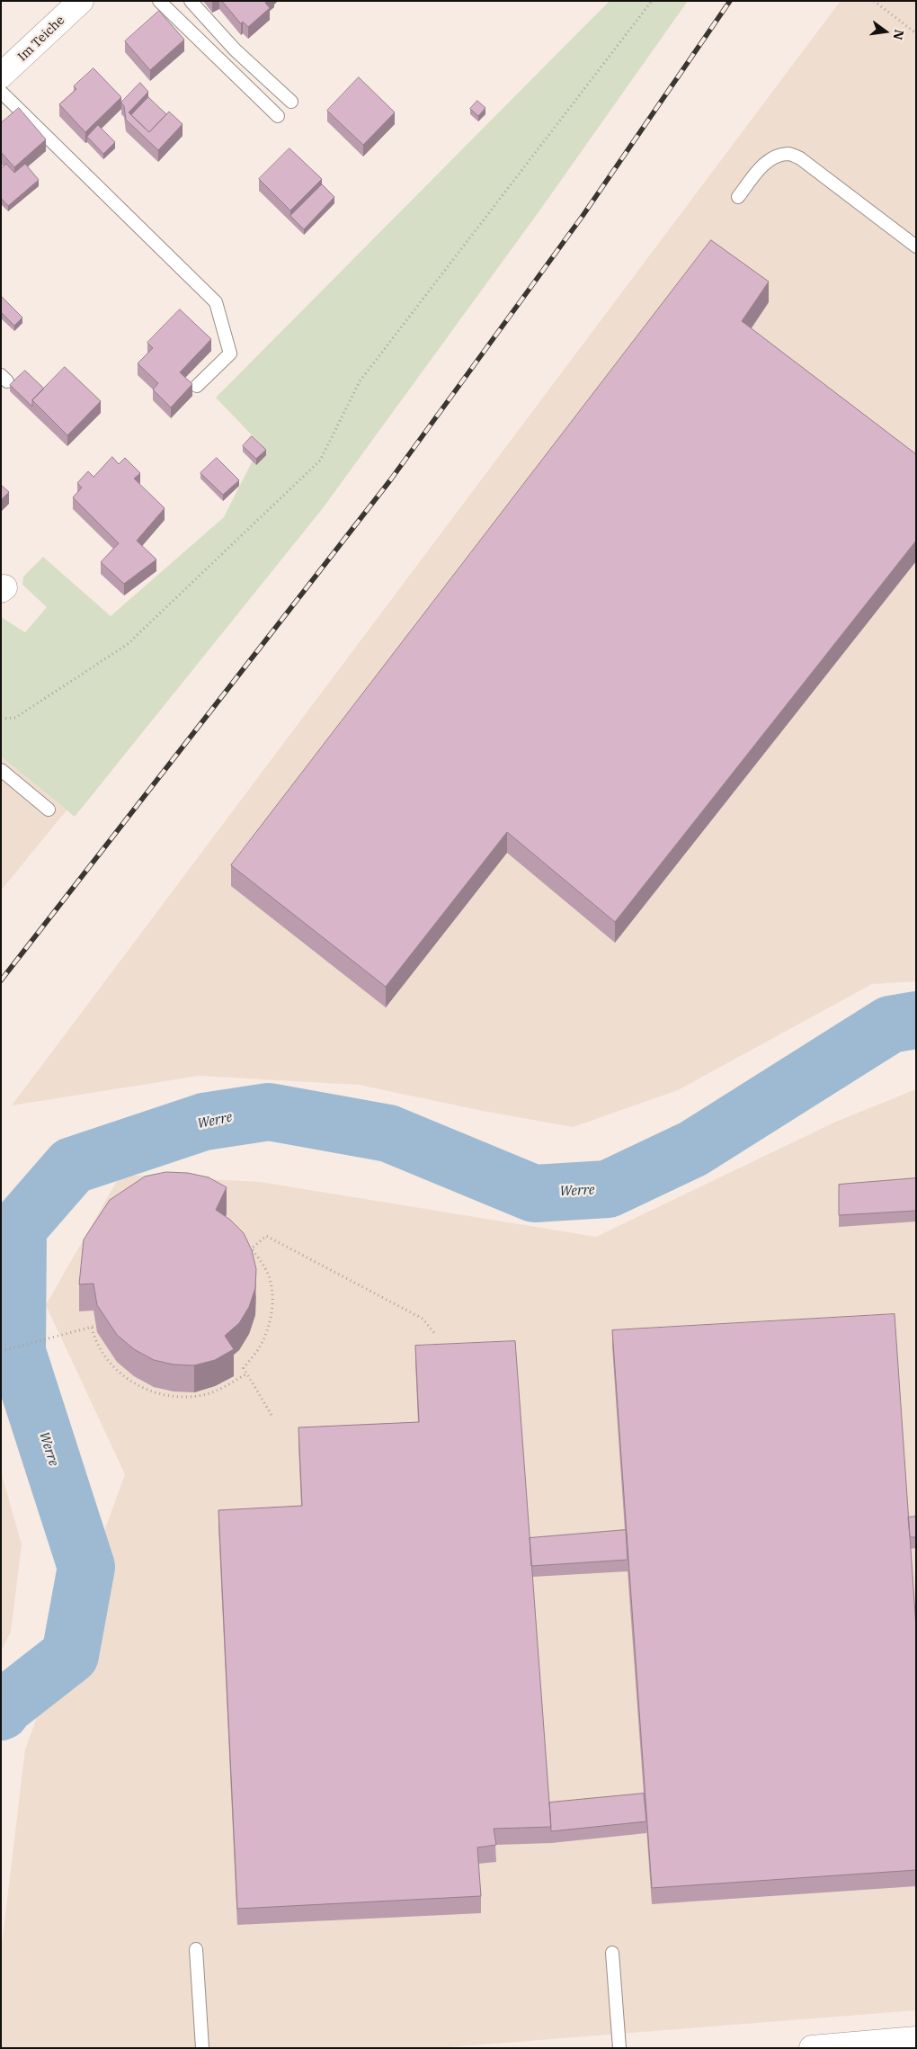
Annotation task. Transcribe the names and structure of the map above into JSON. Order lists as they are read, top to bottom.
{
  "streets": {
    "main road": ["Im Teiche"]
  },
  "water": ["Werre"],
  "north": "right"
}
